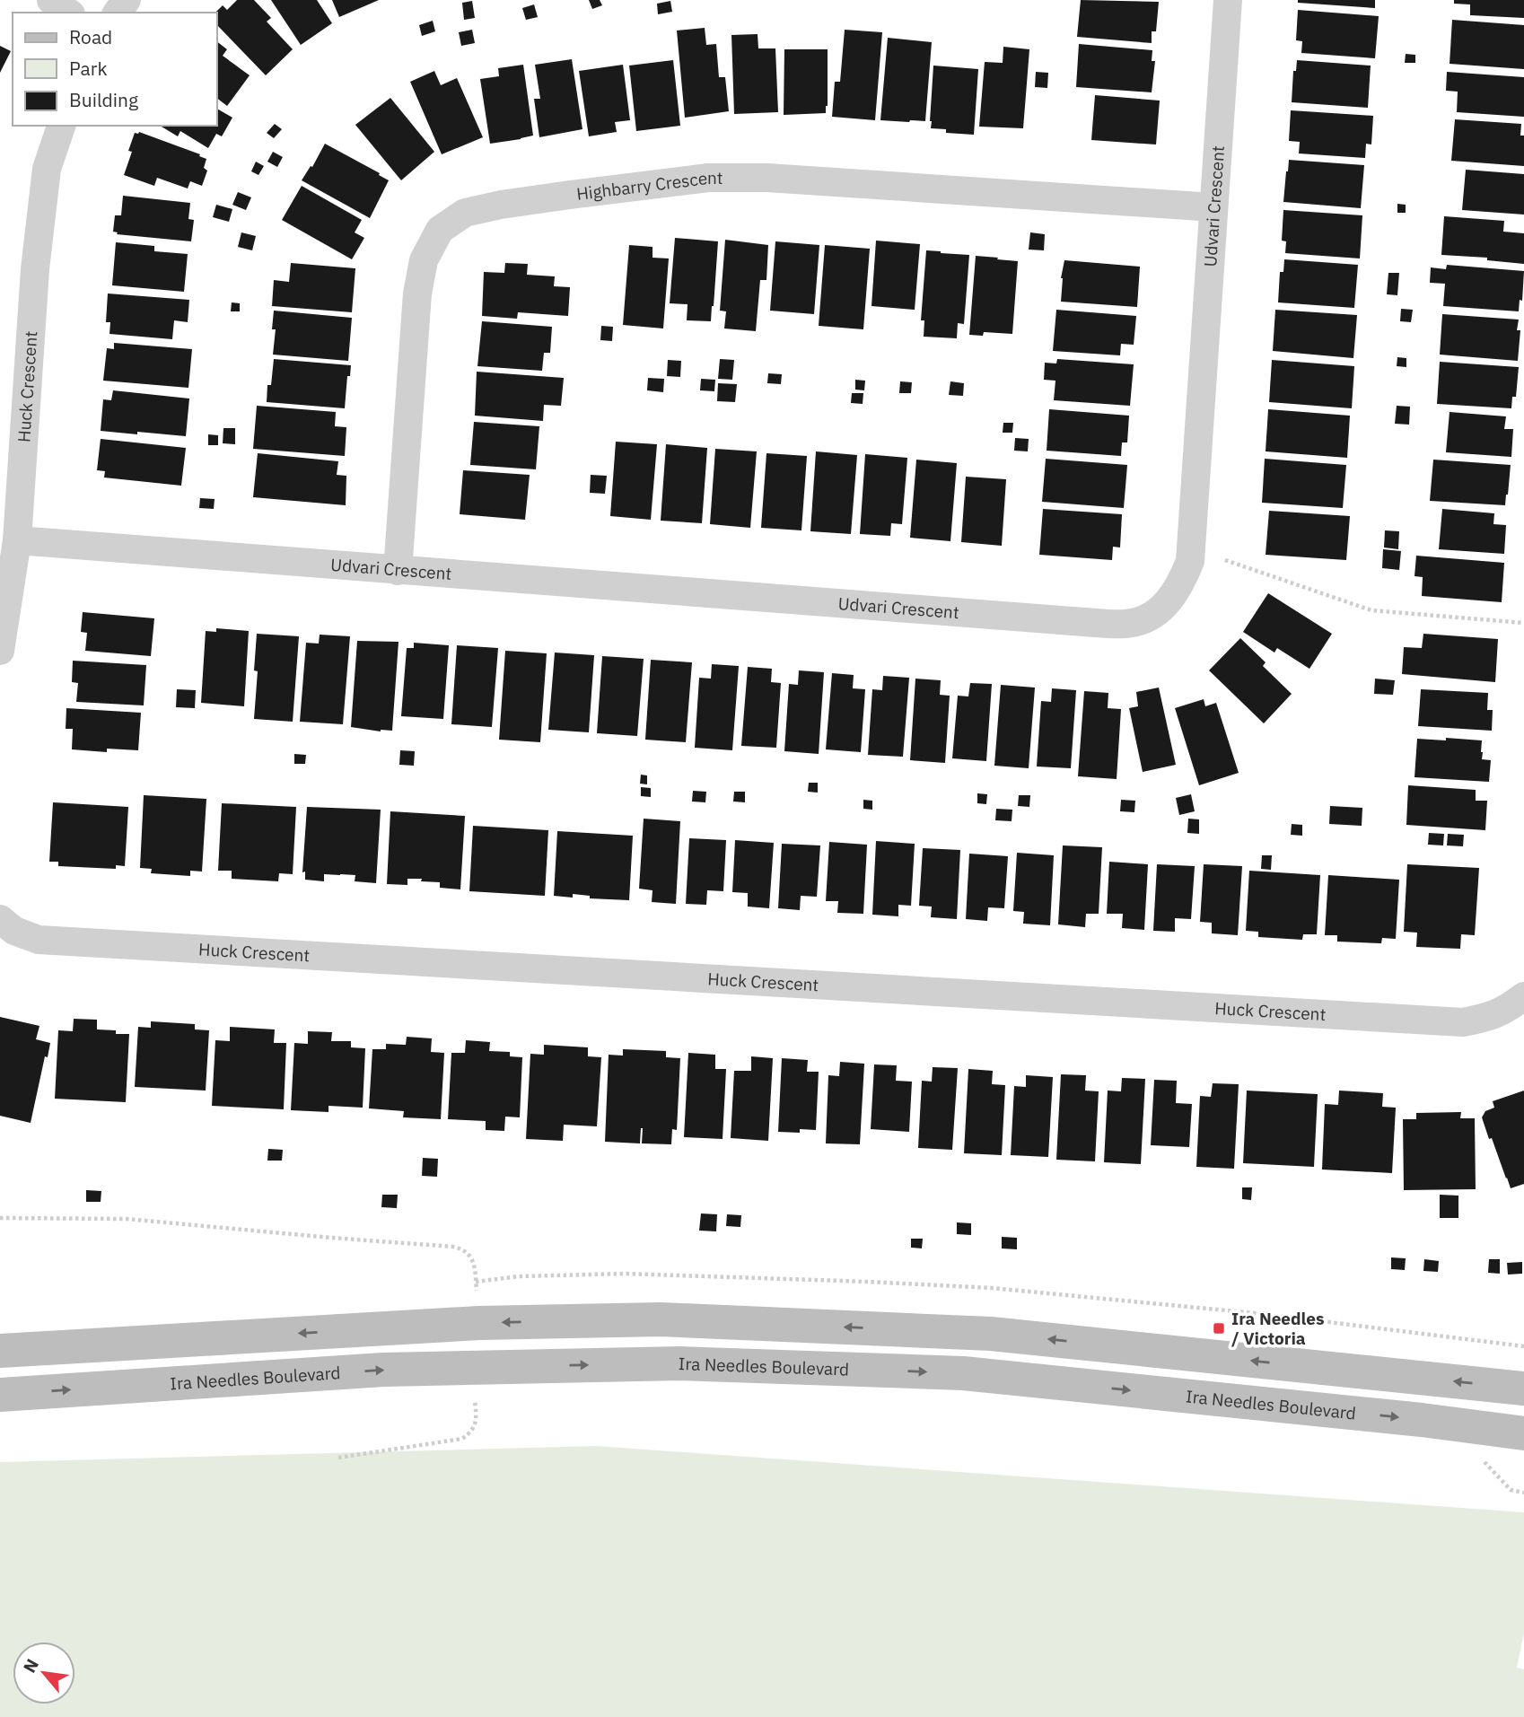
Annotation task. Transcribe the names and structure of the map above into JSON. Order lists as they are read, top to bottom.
{
  "streets": {
    "main road": ["Ira Needles Boulevard"],
    "street": ["Highbarry Crescent", "Udvari Crescent", "Huck Crescent"]
  },
  "crossings": [
    ["Highbarry Crescent", "Udvari Crescent"],
    ["Udvari Crescent", "Huck Crescent"]
  ],
  "places": {
    "transit": ["Ira Needles / Victoria"]
  },
  "legend": ["Road", "Park", "Building"],
  "north": "top left"
}
